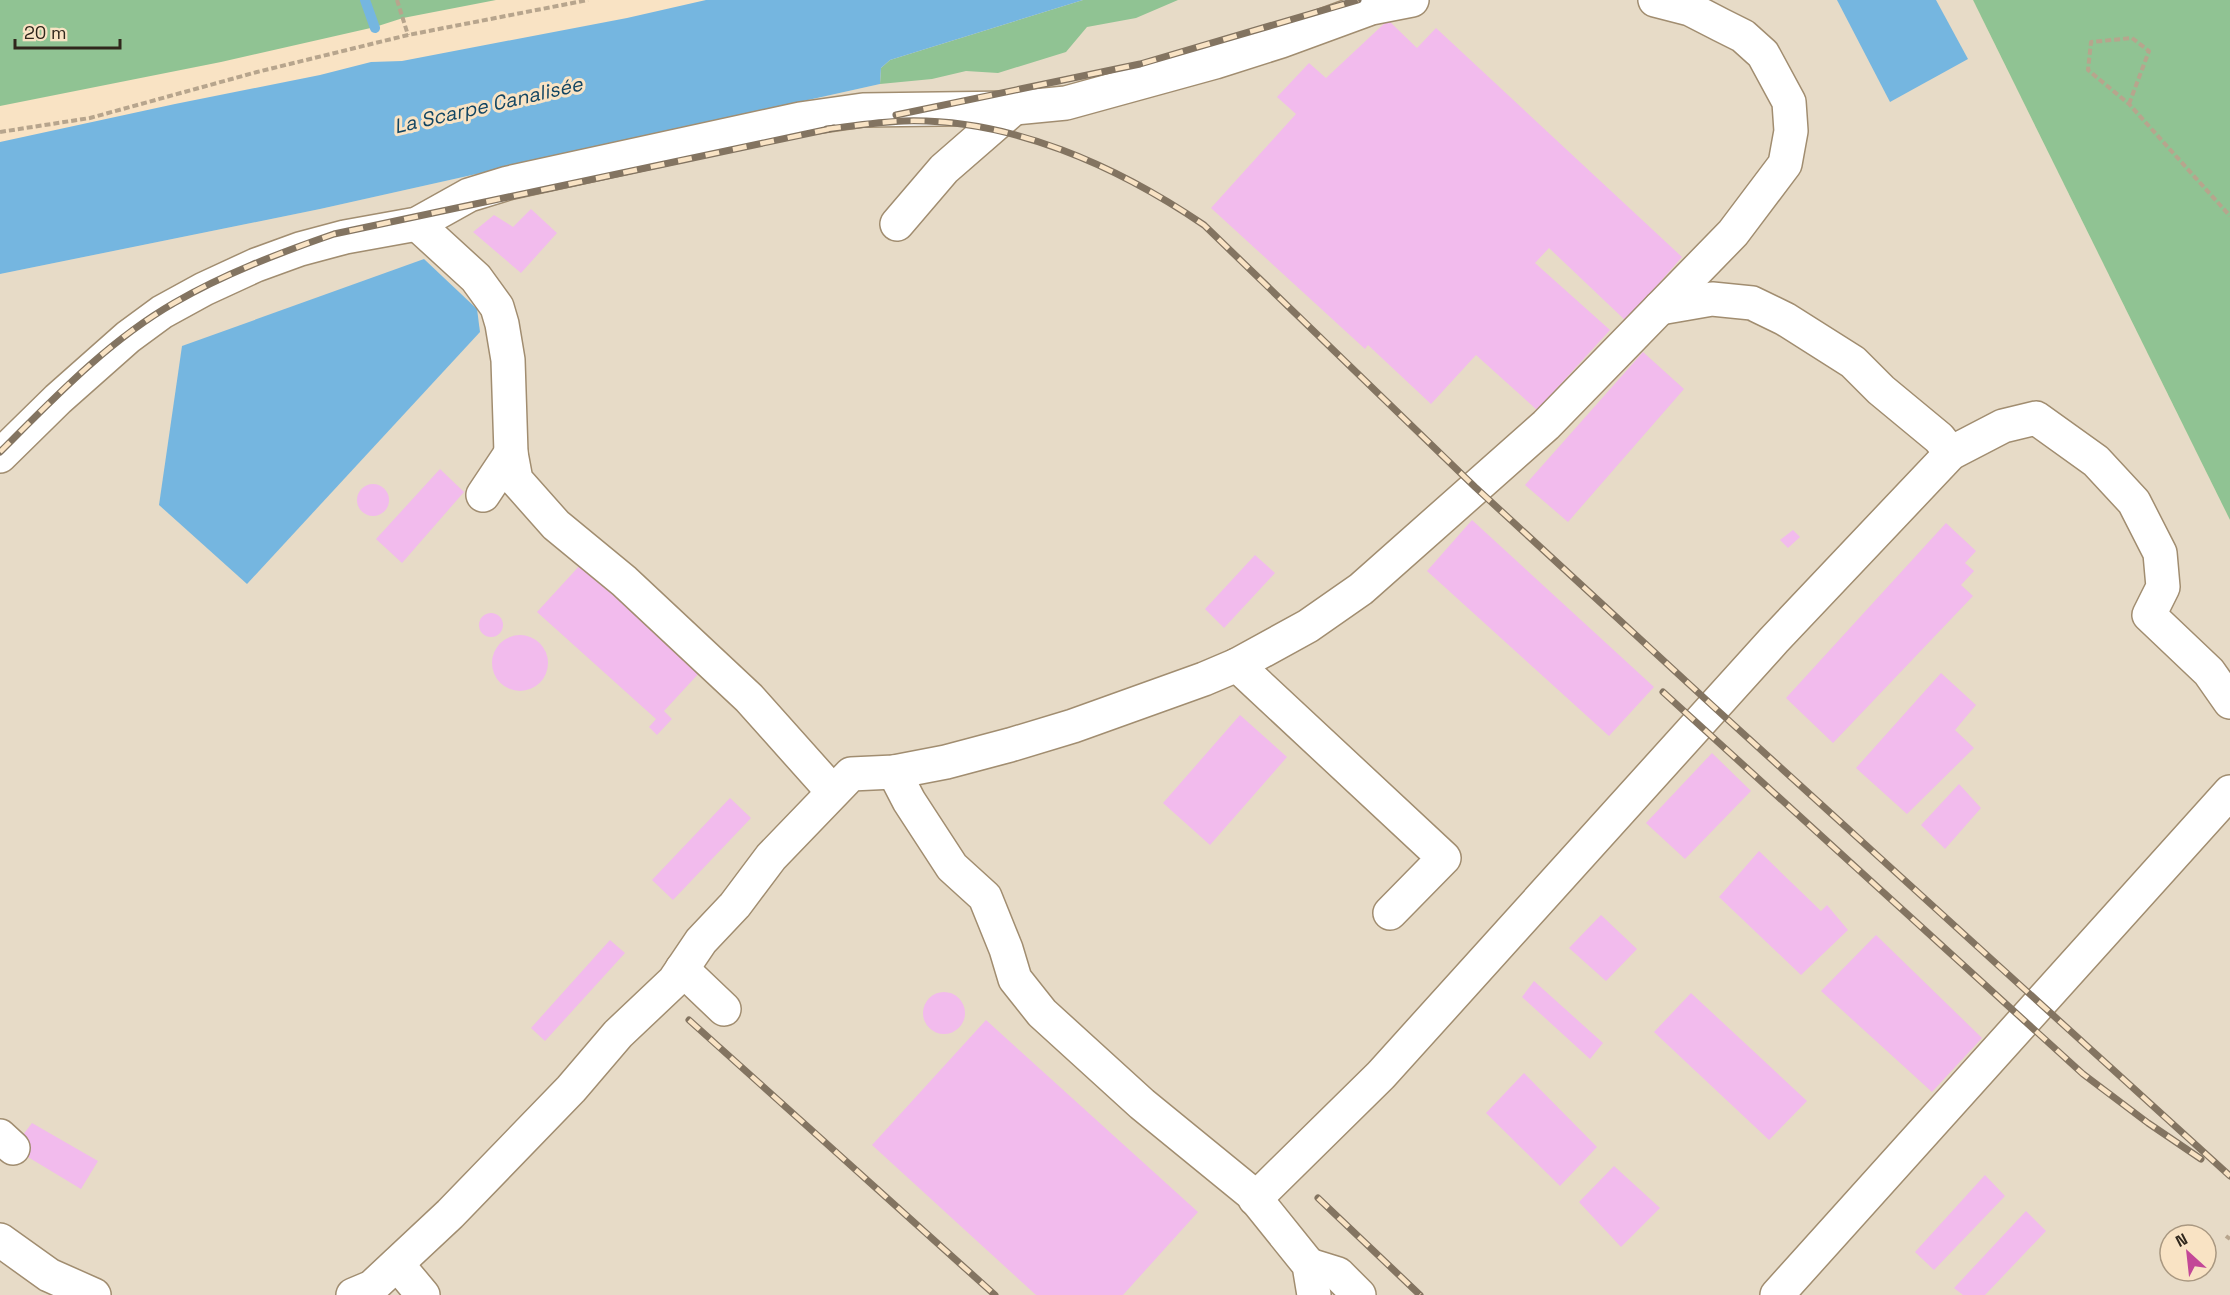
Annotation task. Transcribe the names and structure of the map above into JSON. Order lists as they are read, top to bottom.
{
  "water": ["La Scarpe Canalisée"],
  "scale_bar": "20 m",
  "north": "top left"
}
